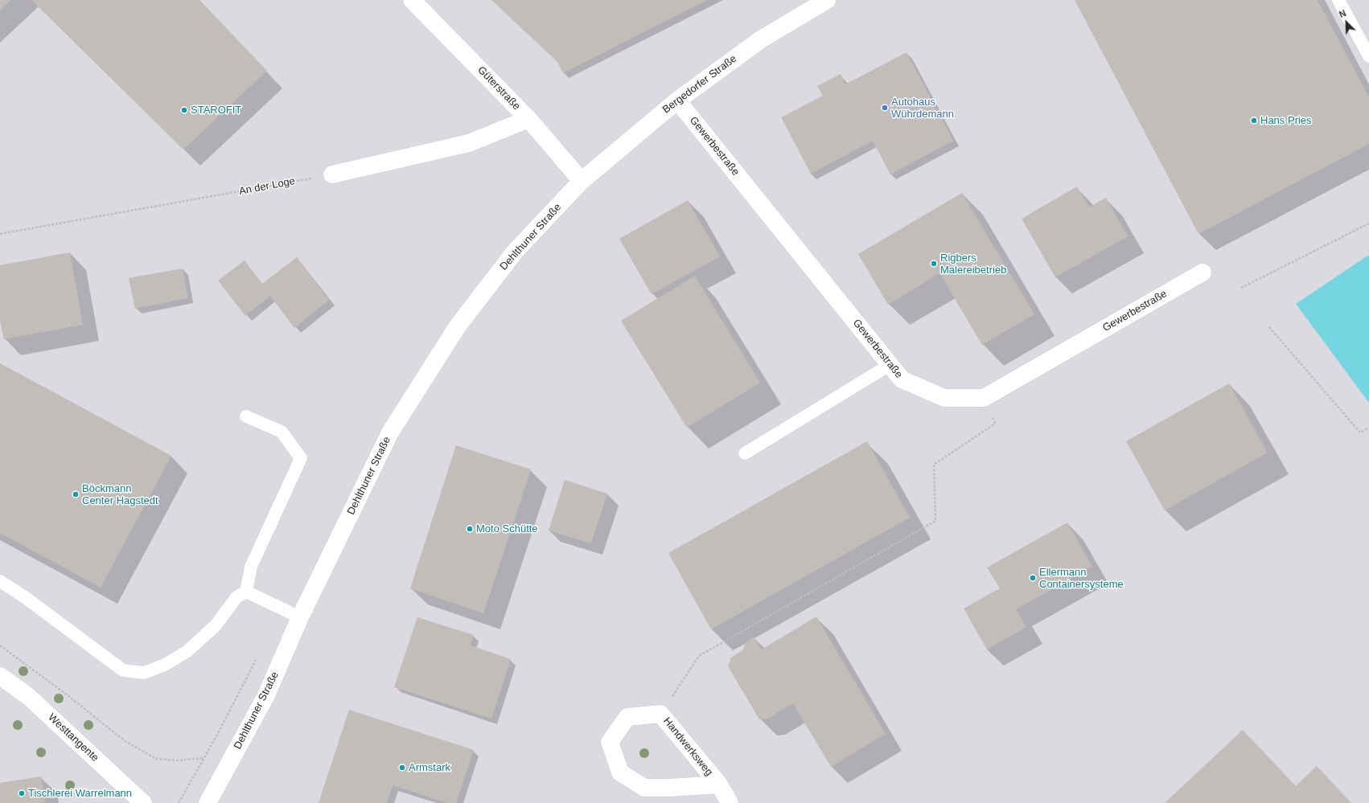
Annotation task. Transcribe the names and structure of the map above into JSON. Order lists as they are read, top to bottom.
{
  "streets": {
    "street": [
      "Bergedorfer Straße",
      "Güterstraße",
      "Gewerbestraße",
      "Dehlthuner Straße",
      "Westtangente",
      "Handwerksweg"
    ],
    "path": ["An der Loge"]
  },
  "crossings": [
    ["Bergedorfer Straße", "Güterstraße"],
    ["Bergedorfer Straße", "Gewerbestraße"],
    ["Bergedorfer Straße", "Dehlthuner Straße"],
    ["Güterstraße", "Dehlthuner Straße"]
  ],
  "places": [
    "Autohaus Wührdemann",
    "STAROFIT",
    "Hans Pries",
    "Rigbers Malereibetrieb",
    "Böckmann Center Hagstedt",
    "Moto Schütte",
    "Ellermann Containersysteme",
    "Armstark",
    "Tischlerei Warrelmann"
  ],
  "north": "top left"
}
